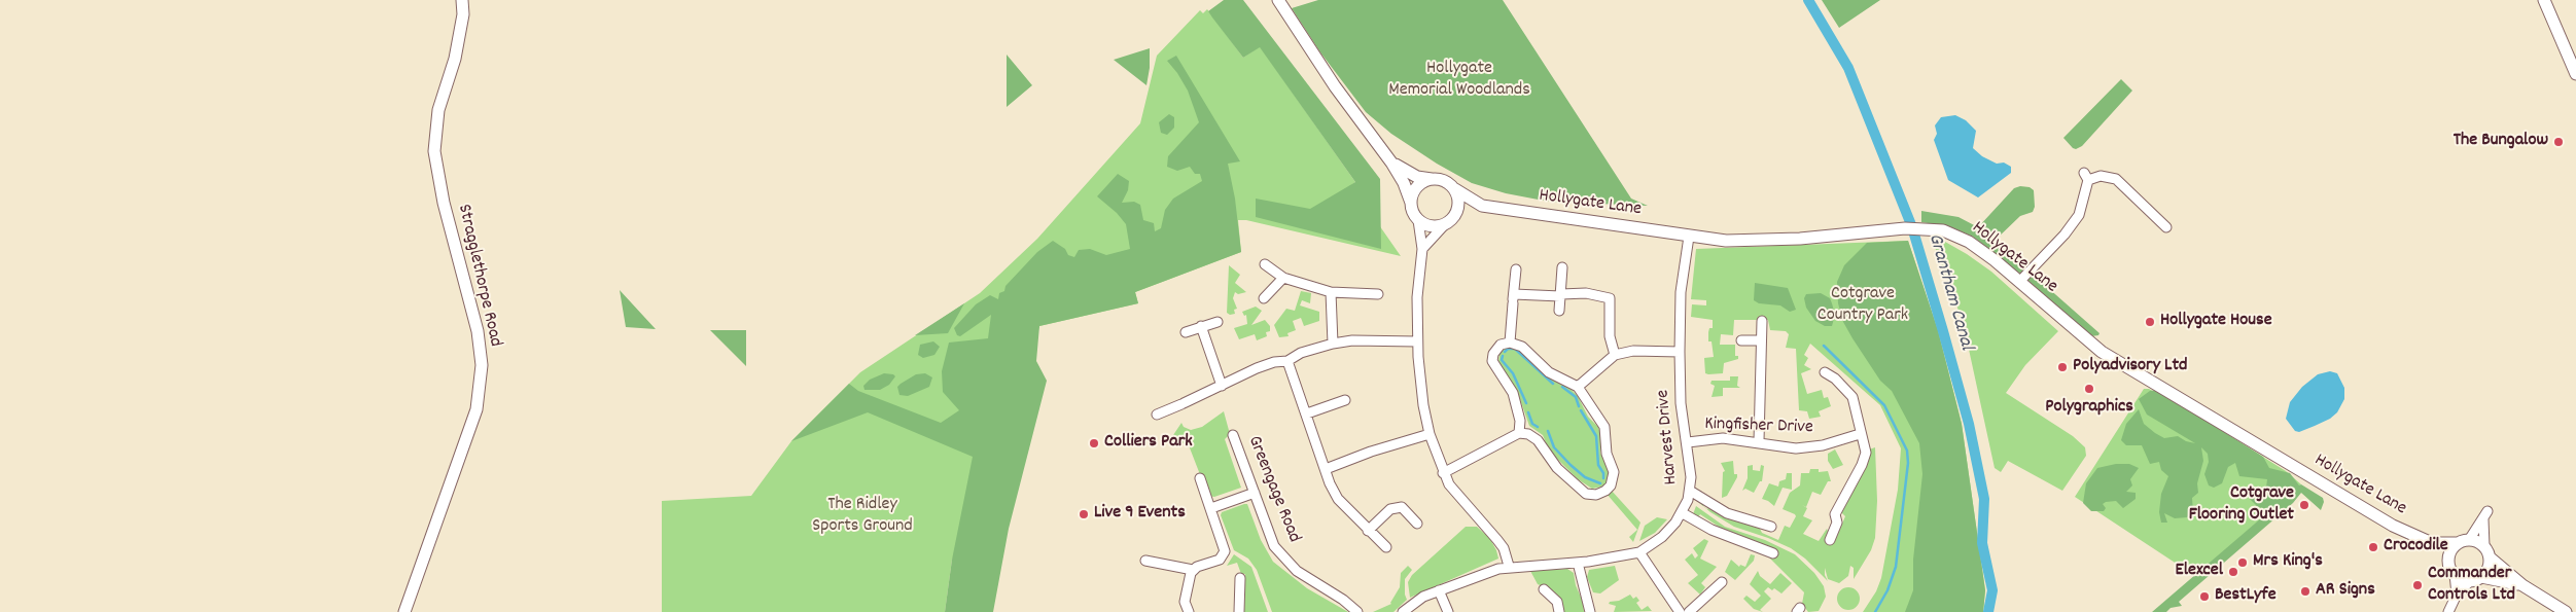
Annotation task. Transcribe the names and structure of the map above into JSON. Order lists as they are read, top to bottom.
{
  "streets": {
    "street": [
      "Hollygate Lane",
      "Stragglethorpe Road",
      "Kingfisher Drive",
      "Harvest Drive",
      "Greengage Road"
    ]
  },
  "crossings": [
    ["Hollygate Lane", "Harvest Drive"],
    ["Kingfisher Drive", "Harvest Drive"]
  ],
  "water": ["Grantham Canal"],
  "parks": ["Hollygate Memorial Woodlands", "Cotgrave Country Park", "The Ridley Sports Ground"],
  "places": [
    "The Bungalow",
    "Hollygate House",
    "Polyadvisory Ltd",
    "Polygraphics",
    "Colliers Park",
    "Cotgrave Flooring Outlet",
    "Live 9 Events",
    "Crocodile",
    "Mrs King's",
    "Elexcel",
    "Commander Controls Ltd",
    "AR Signs",
    "BestLyfe"
  ]
}
